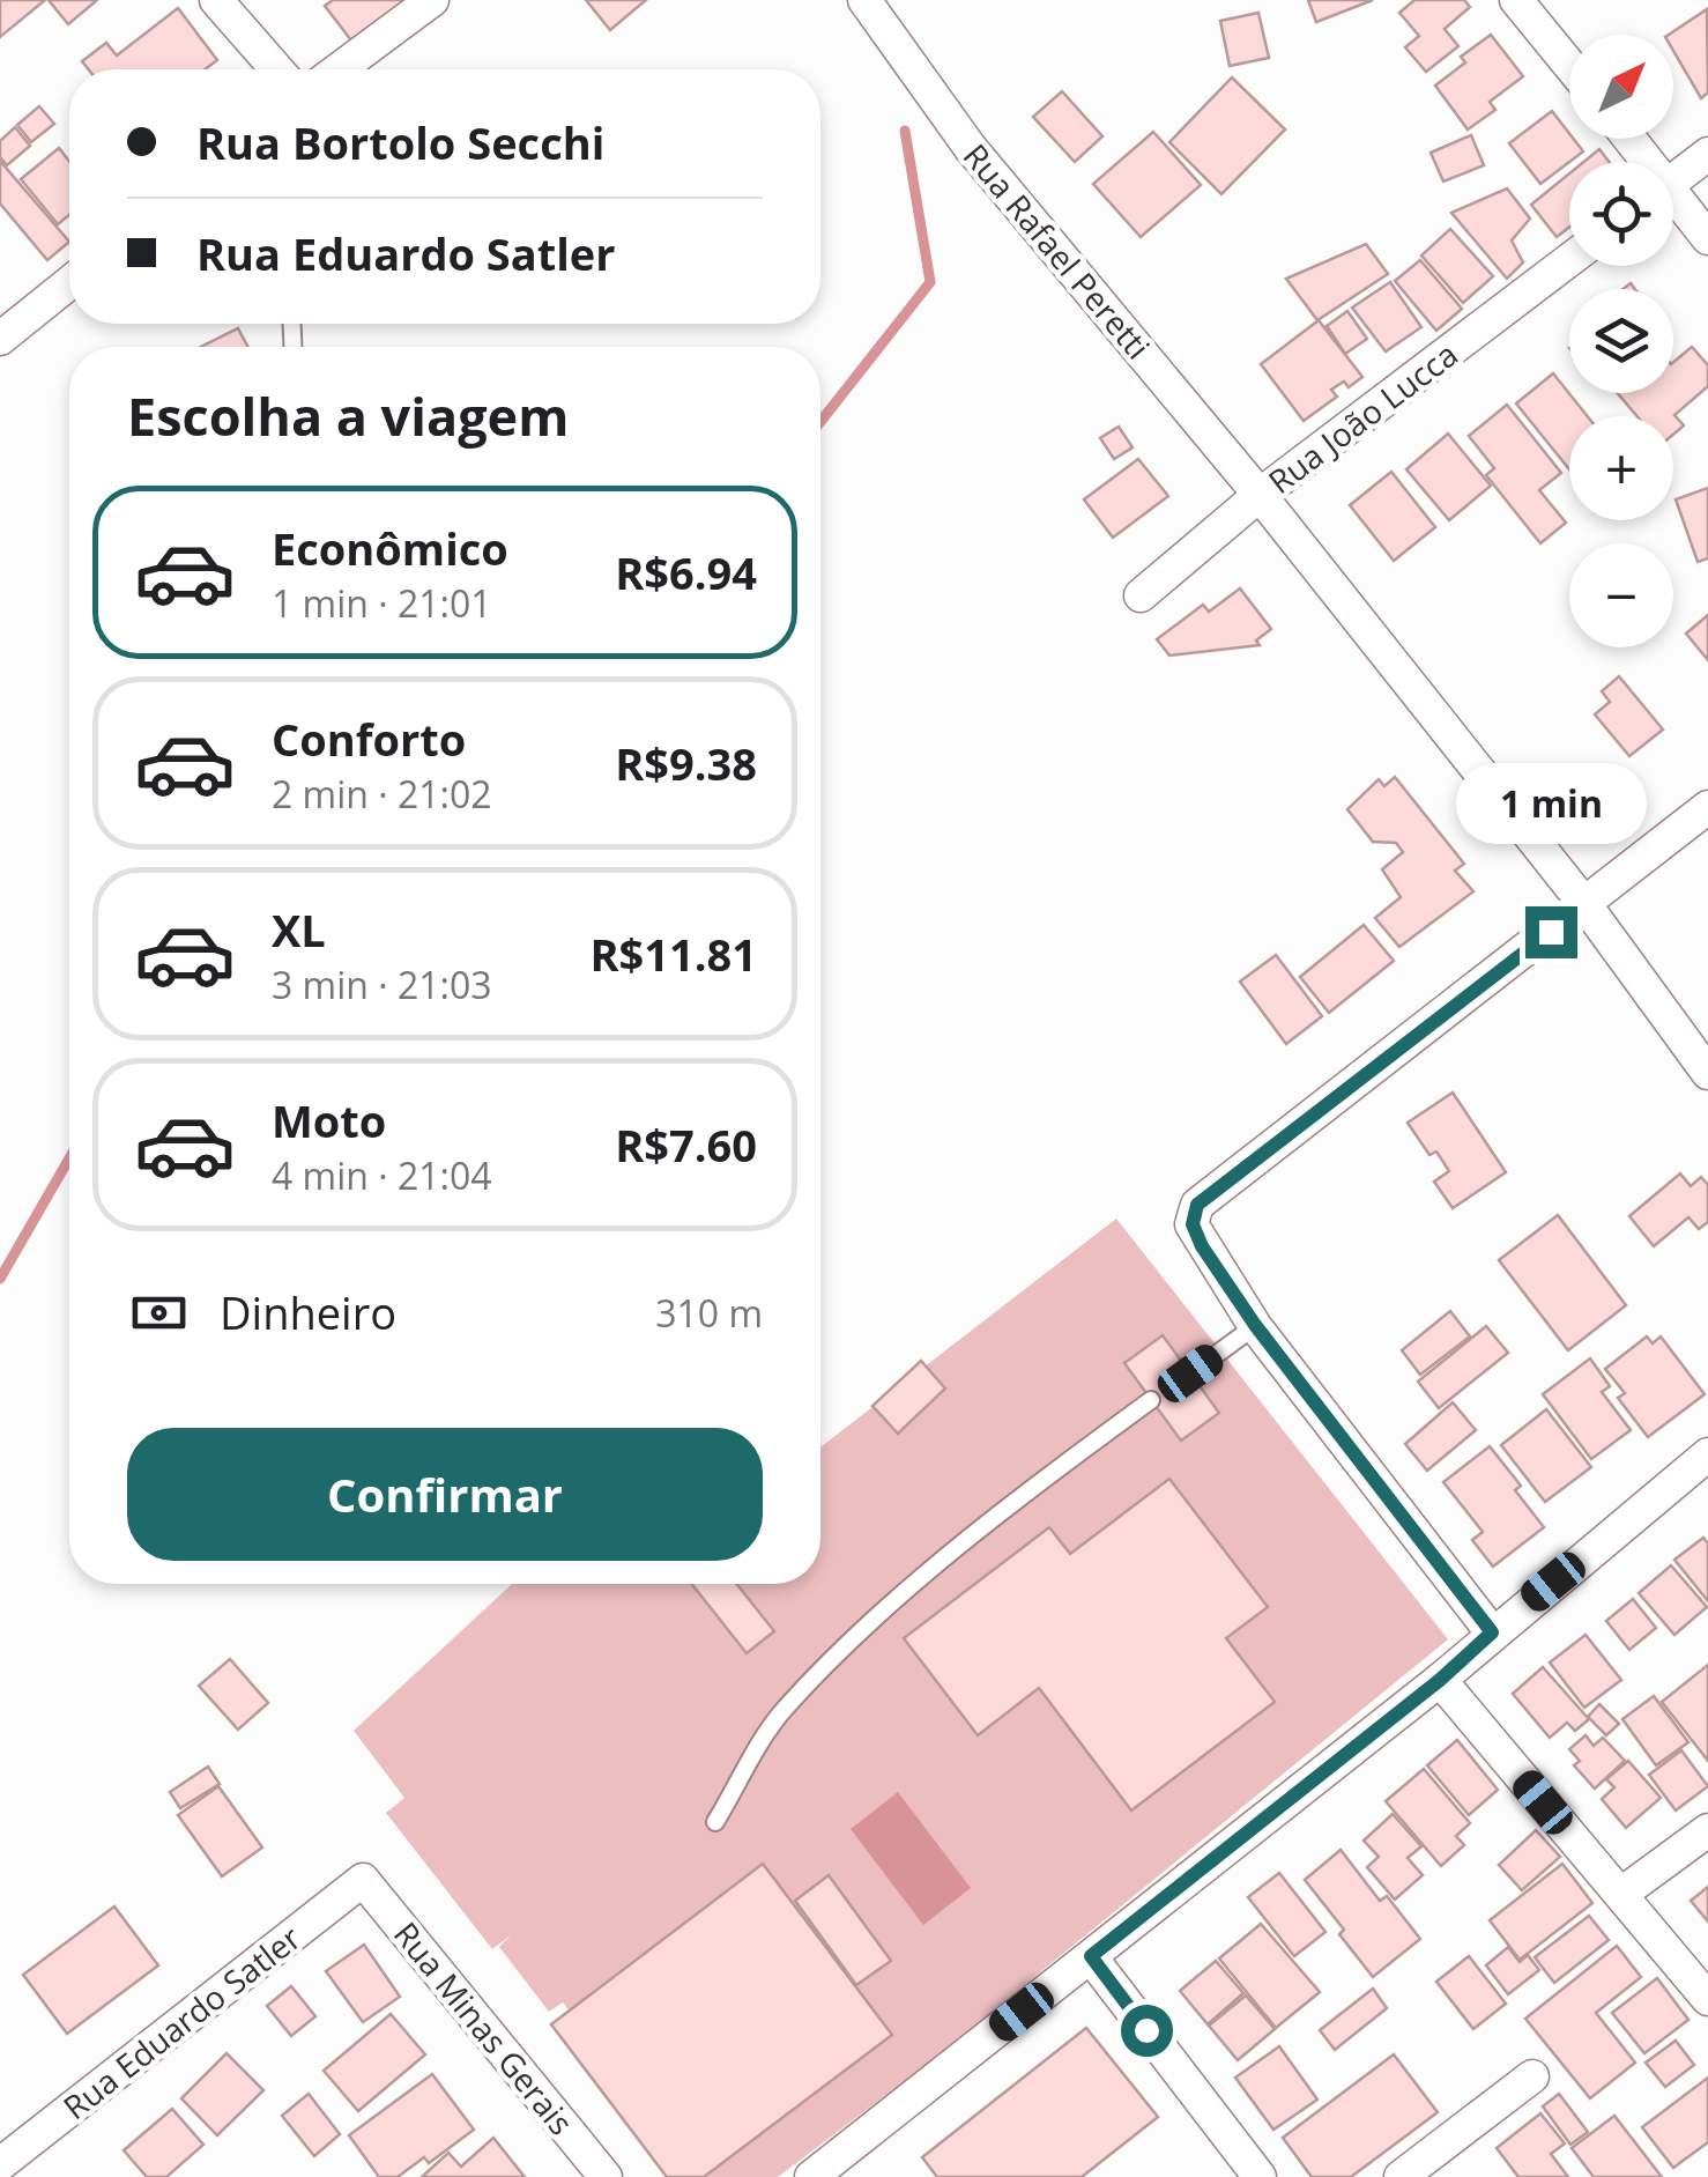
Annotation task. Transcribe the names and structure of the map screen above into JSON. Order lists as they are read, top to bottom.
{
  "streets": {
    "street": [
      "Rua Rafael Peretti",
      "Rua João Lucca",
      "Rua Eduardo Satler",
      "Rua Minas Gerais"
    ]
  },
  "crossings": [
    ["Rua Rafael Peretti", "Rua João Lucca"],
    ["Rua Eduardo Satler", "Rua Minas Gerais"]
  ],
  "north": "top right",
  "page": {
    "map_buttons": ["+", "−"],
    "banner": ["Rua Bortolo Secchi", "Rua Eduardo Satler"],
    "heading": "Escolha a viagem",
    "list": [
      {
        "name": "Econômico",
        "note": "1 min · 21:01",
        "value": "R$6.94"
      },
      {
        "name": "Conforto",
        "note": "2 min · 21:02",
        "value": "R$9.38"
      },
      {
        "name": "XL",
        "note": "3 min · 21:03",
        "value": "R$11.81"
      },
      {
        "name": "Moto",
        "note": "4 min · 21:04",
        "value": "R$7.60"
      }
    ],
    "bubble": "1 min",
    "pay": ["Dinheiro", "310 m"],
    "buttons": "Confirmar"
  }
}
